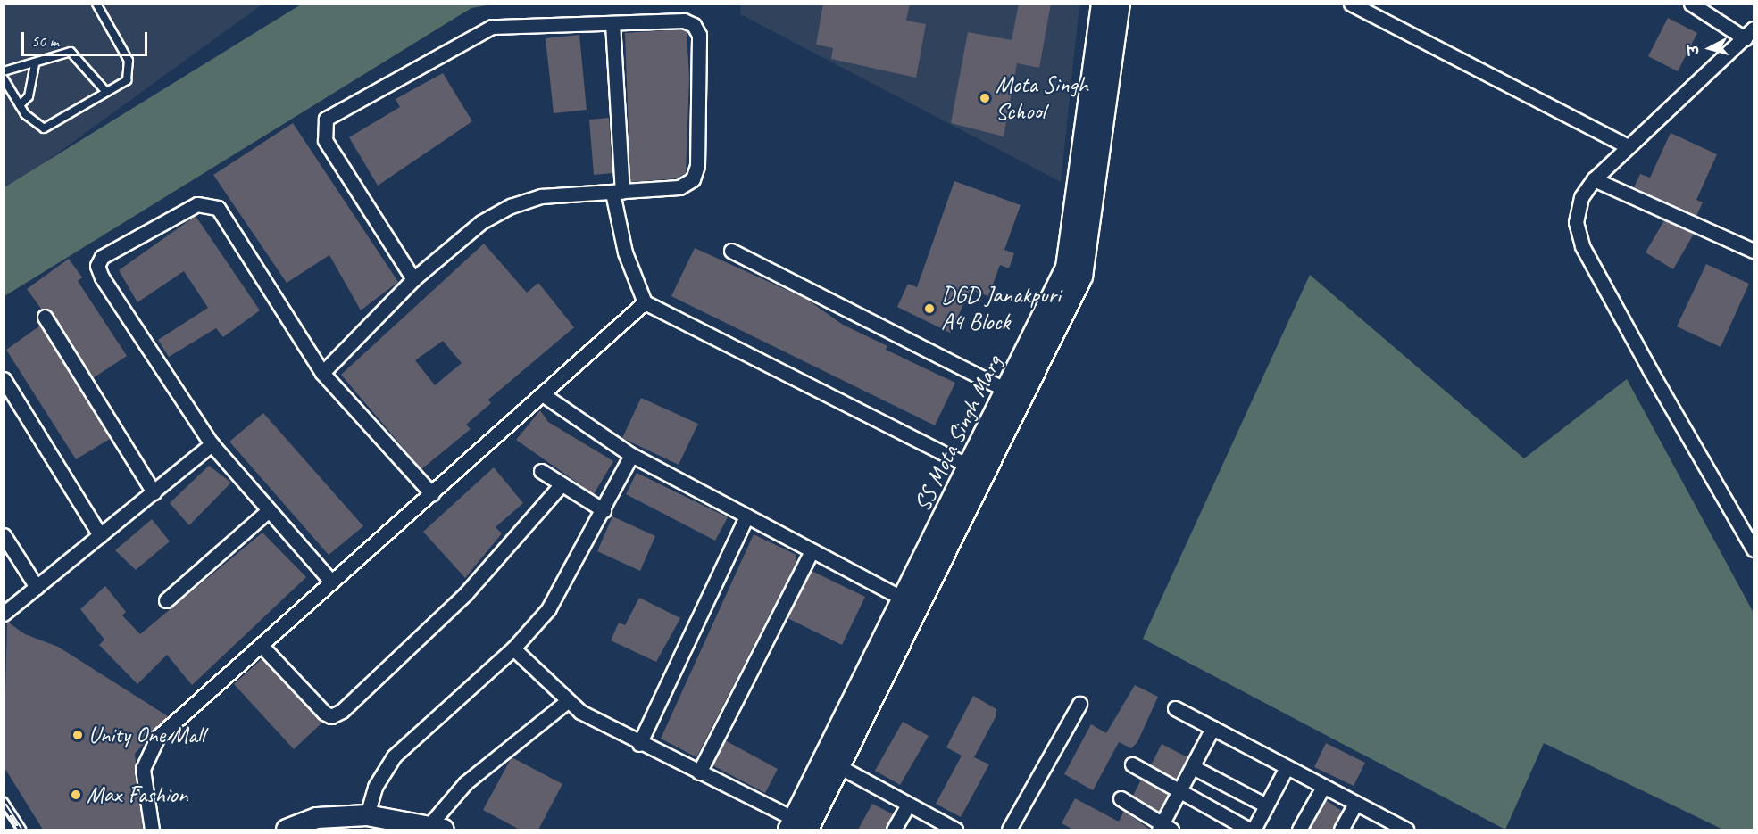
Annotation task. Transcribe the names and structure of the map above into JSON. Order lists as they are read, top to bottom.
{
  "streets": {
    "street": ["SS Mota Singh Marg"]
  },
  "places": [
    "Mota Singh School",
    "DGD Janakpuri A4 Block",
    "Unity One Mall",
    "Max Fashion"
  ],
  "scale_bar": "50 m",
  "north": "left"
}
